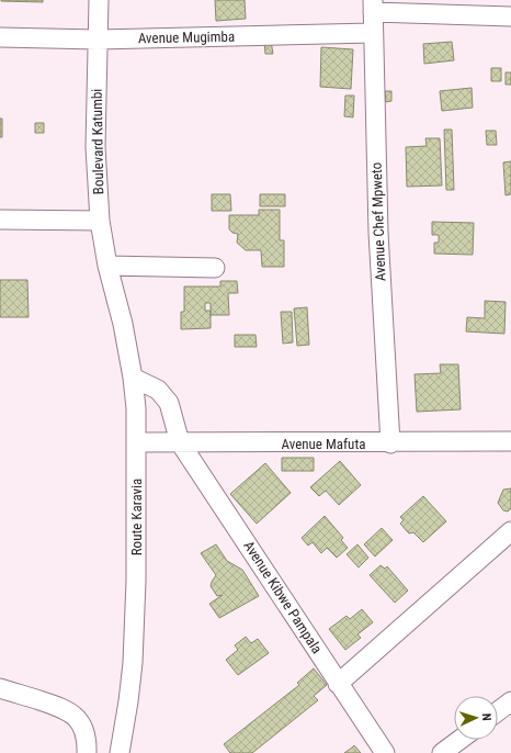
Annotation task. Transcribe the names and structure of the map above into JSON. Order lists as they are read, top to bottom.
{
  "streets": {
    "street": [
      "Avenue Mugimba",
      "Boulevard Katumbi",
      "Avenue Chef Mpweto",
      "Avenue Mafuta",
      "Route Karavia",
      "Avenue Kibwe Pampala"
    ]
  },
  "crossings": [
    ["Avenue Mugimba", "Boulevard Katumbi"],
    ["Avenue Mugimba", "Avenue Chef Mpweto"],
    ["Boulevard Katumbi", "Route Karavia"],
    ["Avenue Chef Mpweto", "Avenue Mafuta"],
    ["Avenue Mafuta", "Route Karavia"],
    ["Avenue Mafuta", "Avenue Kibwe Pampala"],
    ["Route Karavia", "Avenue Kibwe Pampala"]
  ],
  "north": "right"
}
